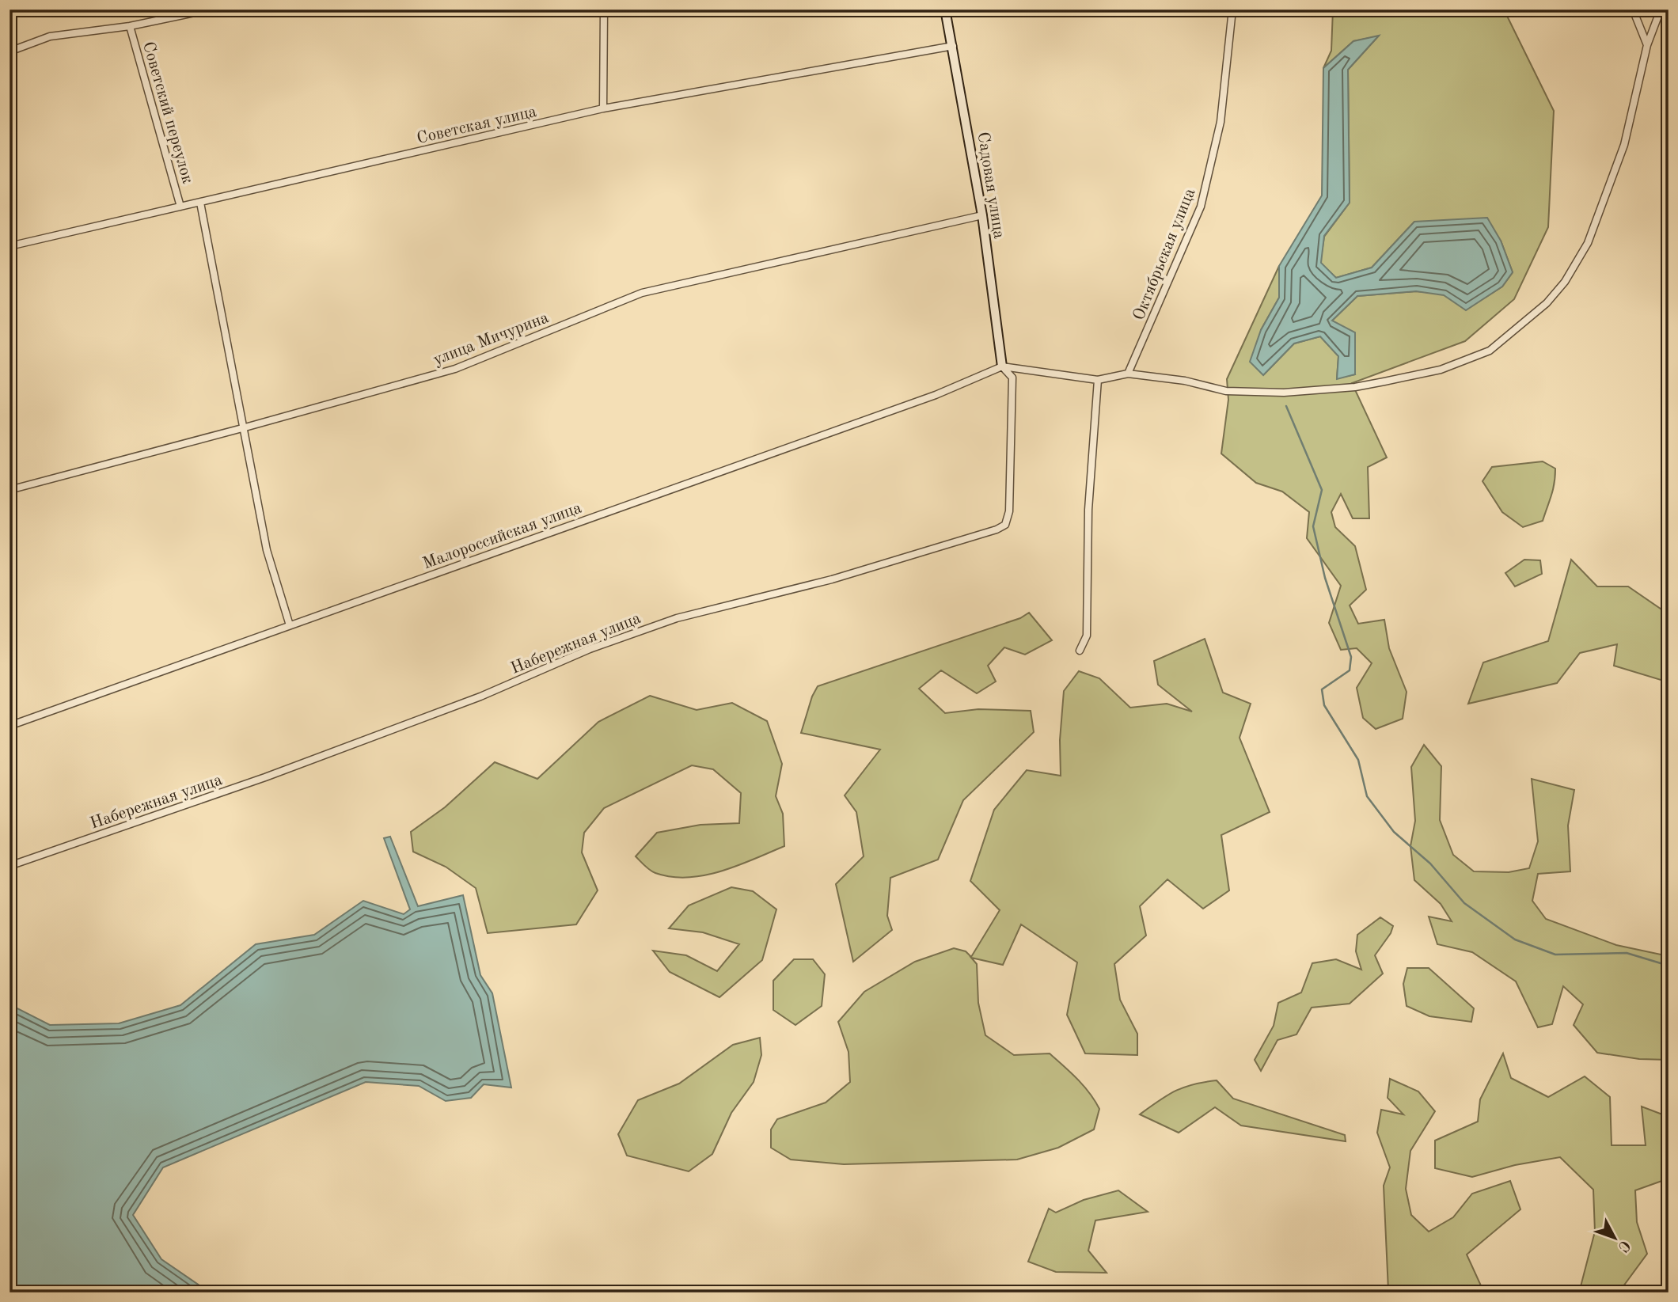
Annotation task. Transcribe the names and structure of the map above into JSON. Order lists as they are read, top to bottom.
{
  "streets": {
    "street": [
      "Советский переулок",
      "Советская улица",
      "Садовая улица",
      "Октябрьская улица",
      "улица Мичурина",
      "Малороссийская улица",
      "Набережная улица"
    ]
  },
  "crossings": [
    ["Советский переулок", "Советская улица"],
    ["Советская улица", "Садовая улица"],
    ["Садовая улица", "улица Мичурина"],
    ["Садовая улица", "Малороссийская улица"],
    ["Садовая улица", "Набережная улица"],
    ["Малороссийская улица", "Набережная улица"]
  ],
  "north": "bottom right"
}
